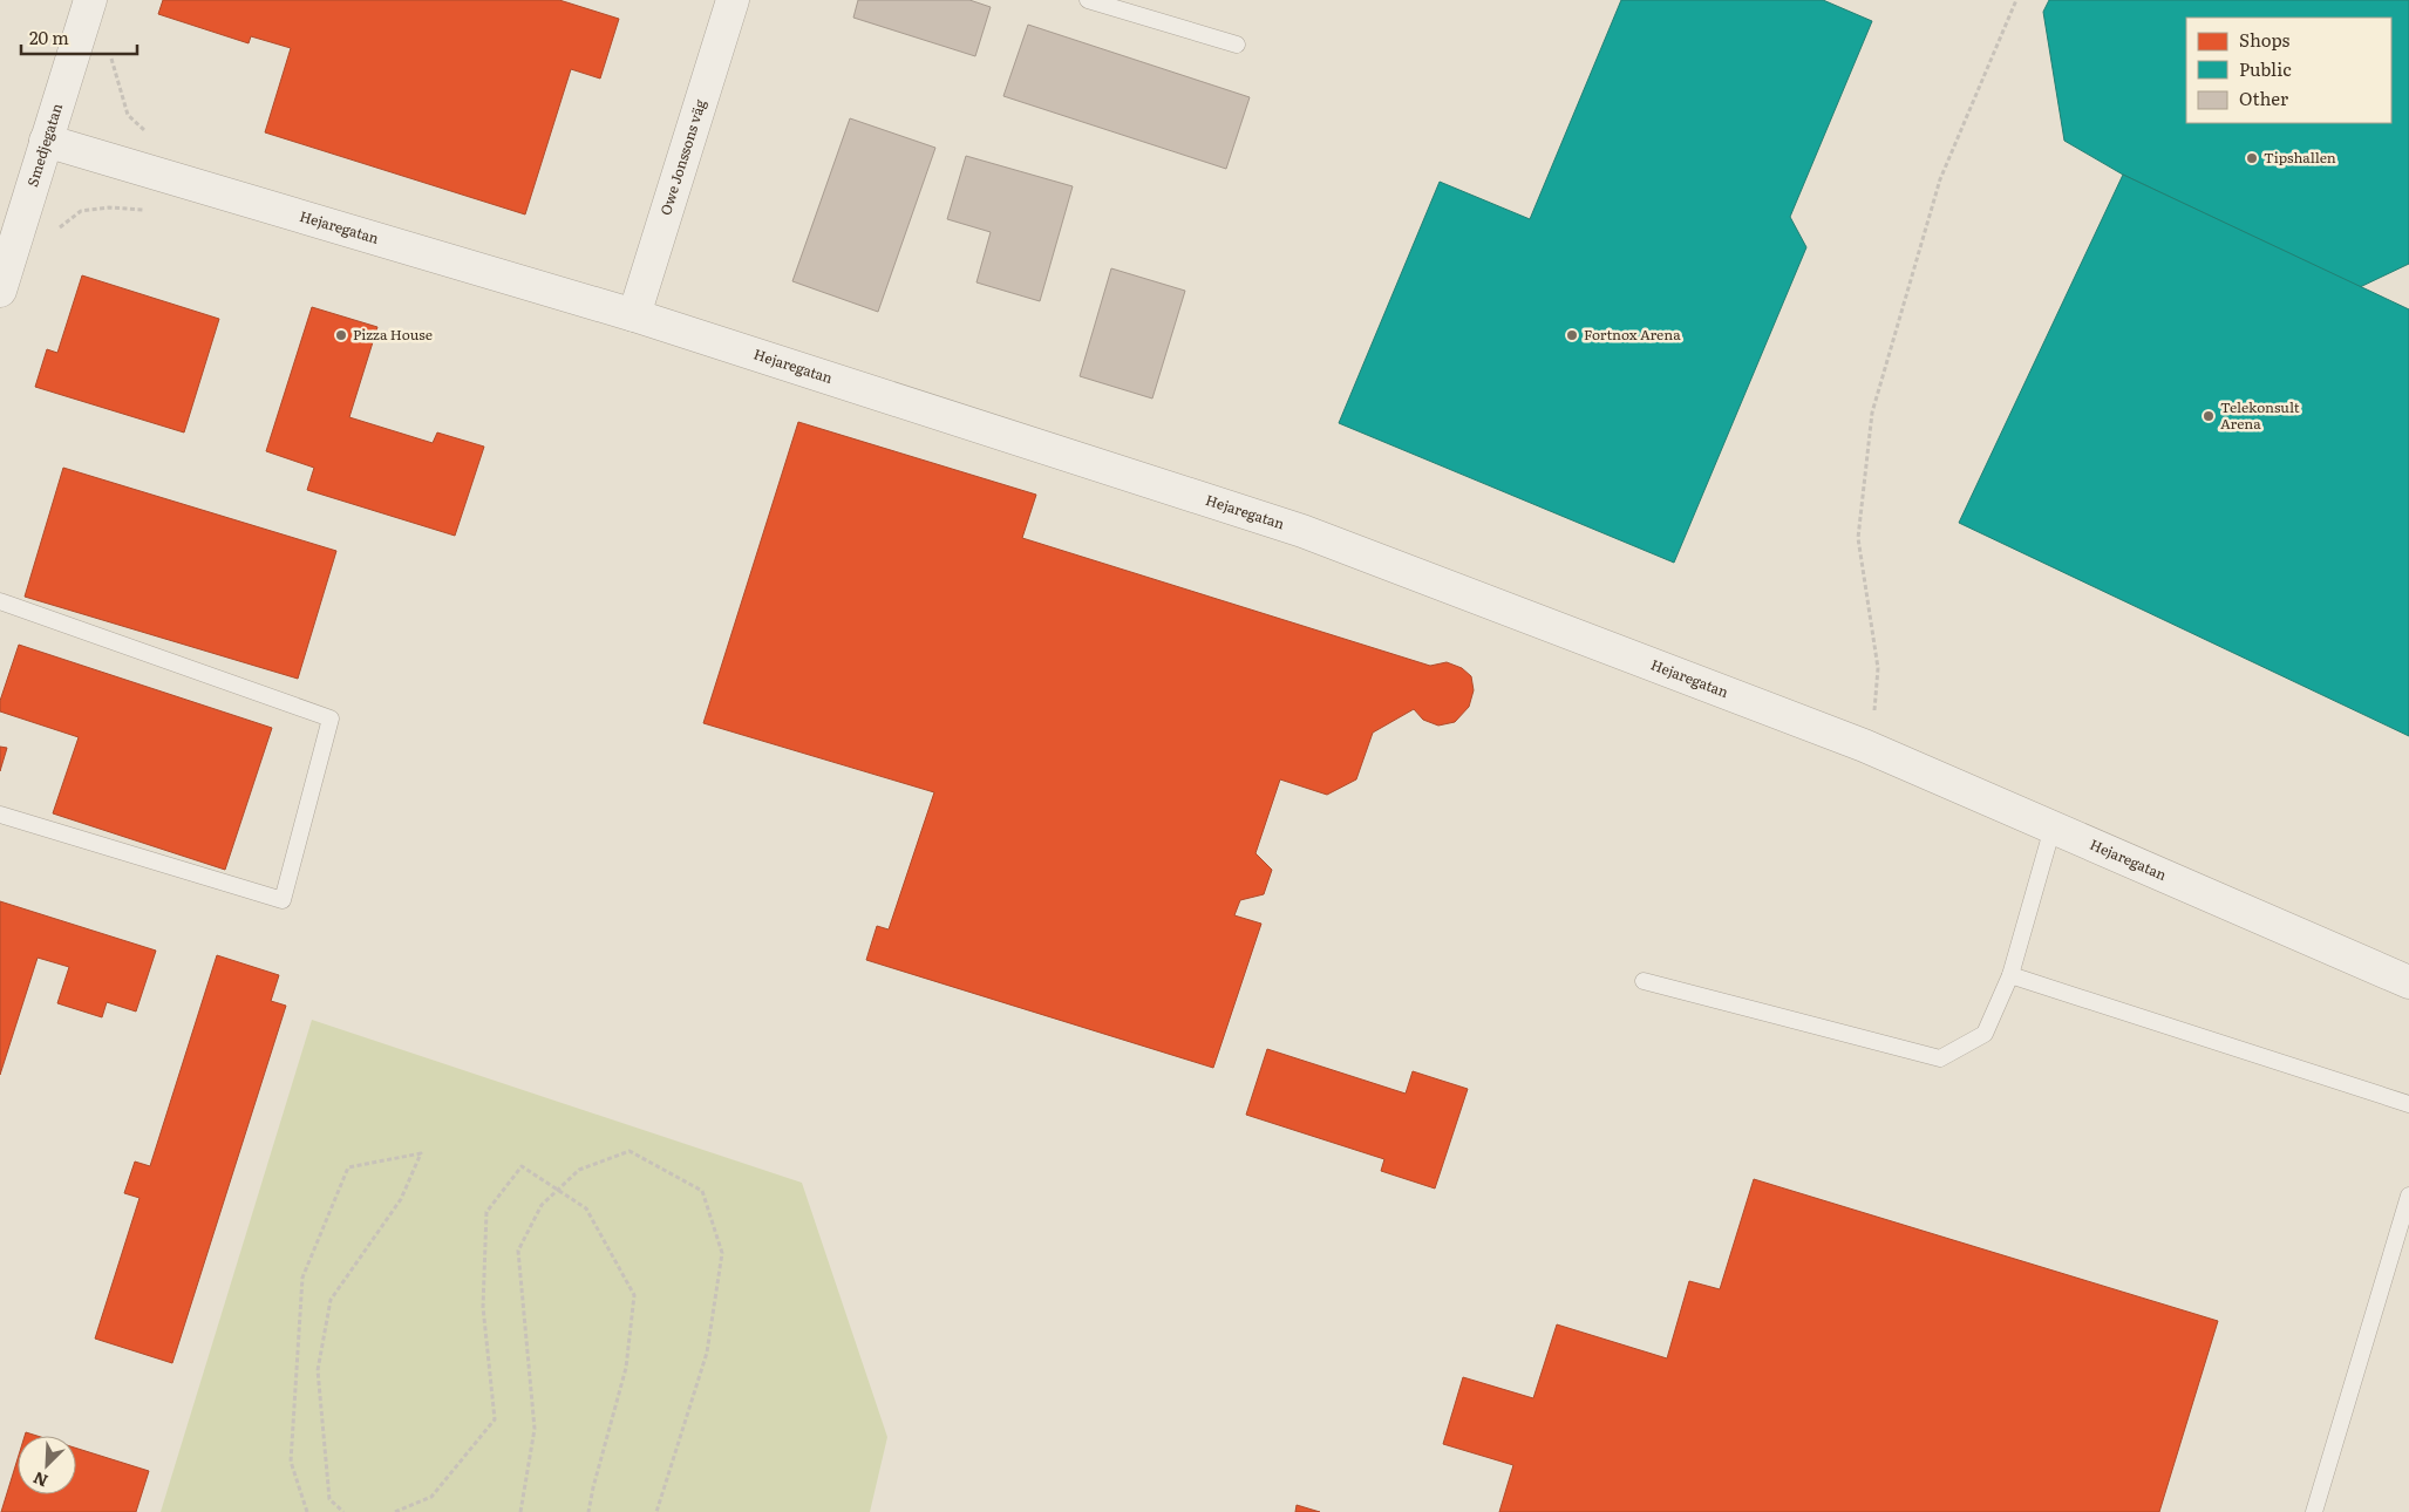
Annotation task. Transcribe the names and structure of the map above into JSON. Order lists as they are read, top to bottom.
{
  "streets": {
    "street": ["Smedjegatan", "Owe Jonssons väg", "Hejaregatan"]
  },
  "crossings": [
    ["Smedjegatan", "Hejaregatan"],
    ["Owe Jonssons väg", "Hejaregatan"]
  ],
  "places": [
    "Tipshallen",
    "Pizza House",
    "Fortnox Arena",
    "Telekonsult Arena"
  ],
  "legend": ["Shops", "Public", "Other"],
  "scale_bar": "20 m",
  "north": "bottom left"
}
